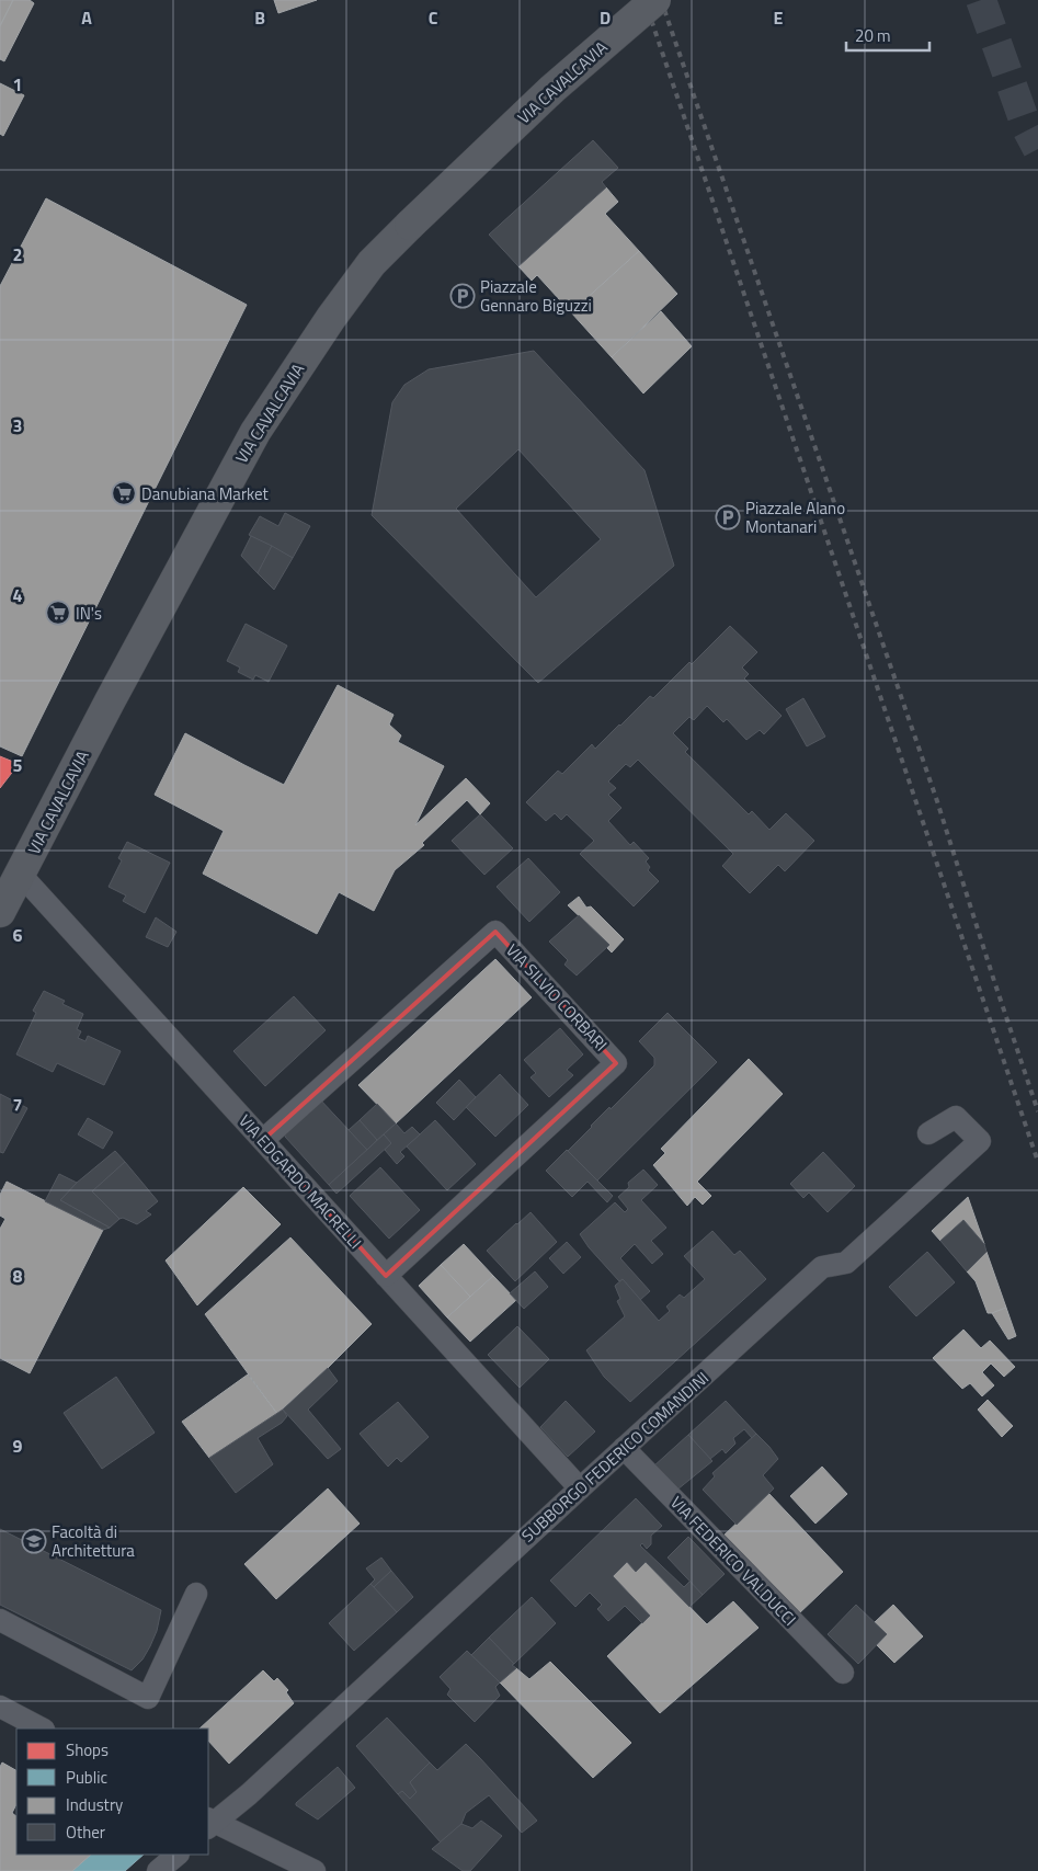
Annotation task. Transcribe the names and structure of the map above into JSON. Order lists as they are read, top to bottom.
{
  "streets": {
    "main road": ["VIA CAVALCAVIA"],
    "street": [
      "VIA SILVIO CORBARI",
      "VIA EDGARDO MACRELLI",
      "SUBBORGO FEDERICO COMANDINI",
      "VIA FEDERICO VALDUCCI"
    ]
  },
  "crossings": [
    ["VIA CAVALCAVIA", "VIA EDGARDO MACRELLI"],
    ["VIA SILVIO CORBARI", "VIA EDGARDO MACRELLI"],
    ["VIA EDGARDO MACRELLI", "SUBBORGO FEDERICO COMANDINI"],
    ["SUBBORGO FEDERICO COMANDINI", "VIA FEDERICO VALDUCCI"]
  ],
  "places": {
    "parking": ["Piazzale Gennaro Biguzzi", "Piazzale Alano Montanari"],
    "supermarket": ["Danubiana Market", "IN's"],
    "school or university": ["Facoltà di Architettura"]
  },
  "legend": [
    "Shops",
    "Public",
    "Industry",
    "Other"
  ],
  "scale_bar": "20 m",
  "grid": {
    "columns": [
      "A",
      "B",
      "C",
      "D",
      "E"
    ],
    "rows": [
      "1",
      "2",
      "3",
      "4",
      "5",
      "6",
      "7",
      "8",
      "9"
    ]
  }
}
